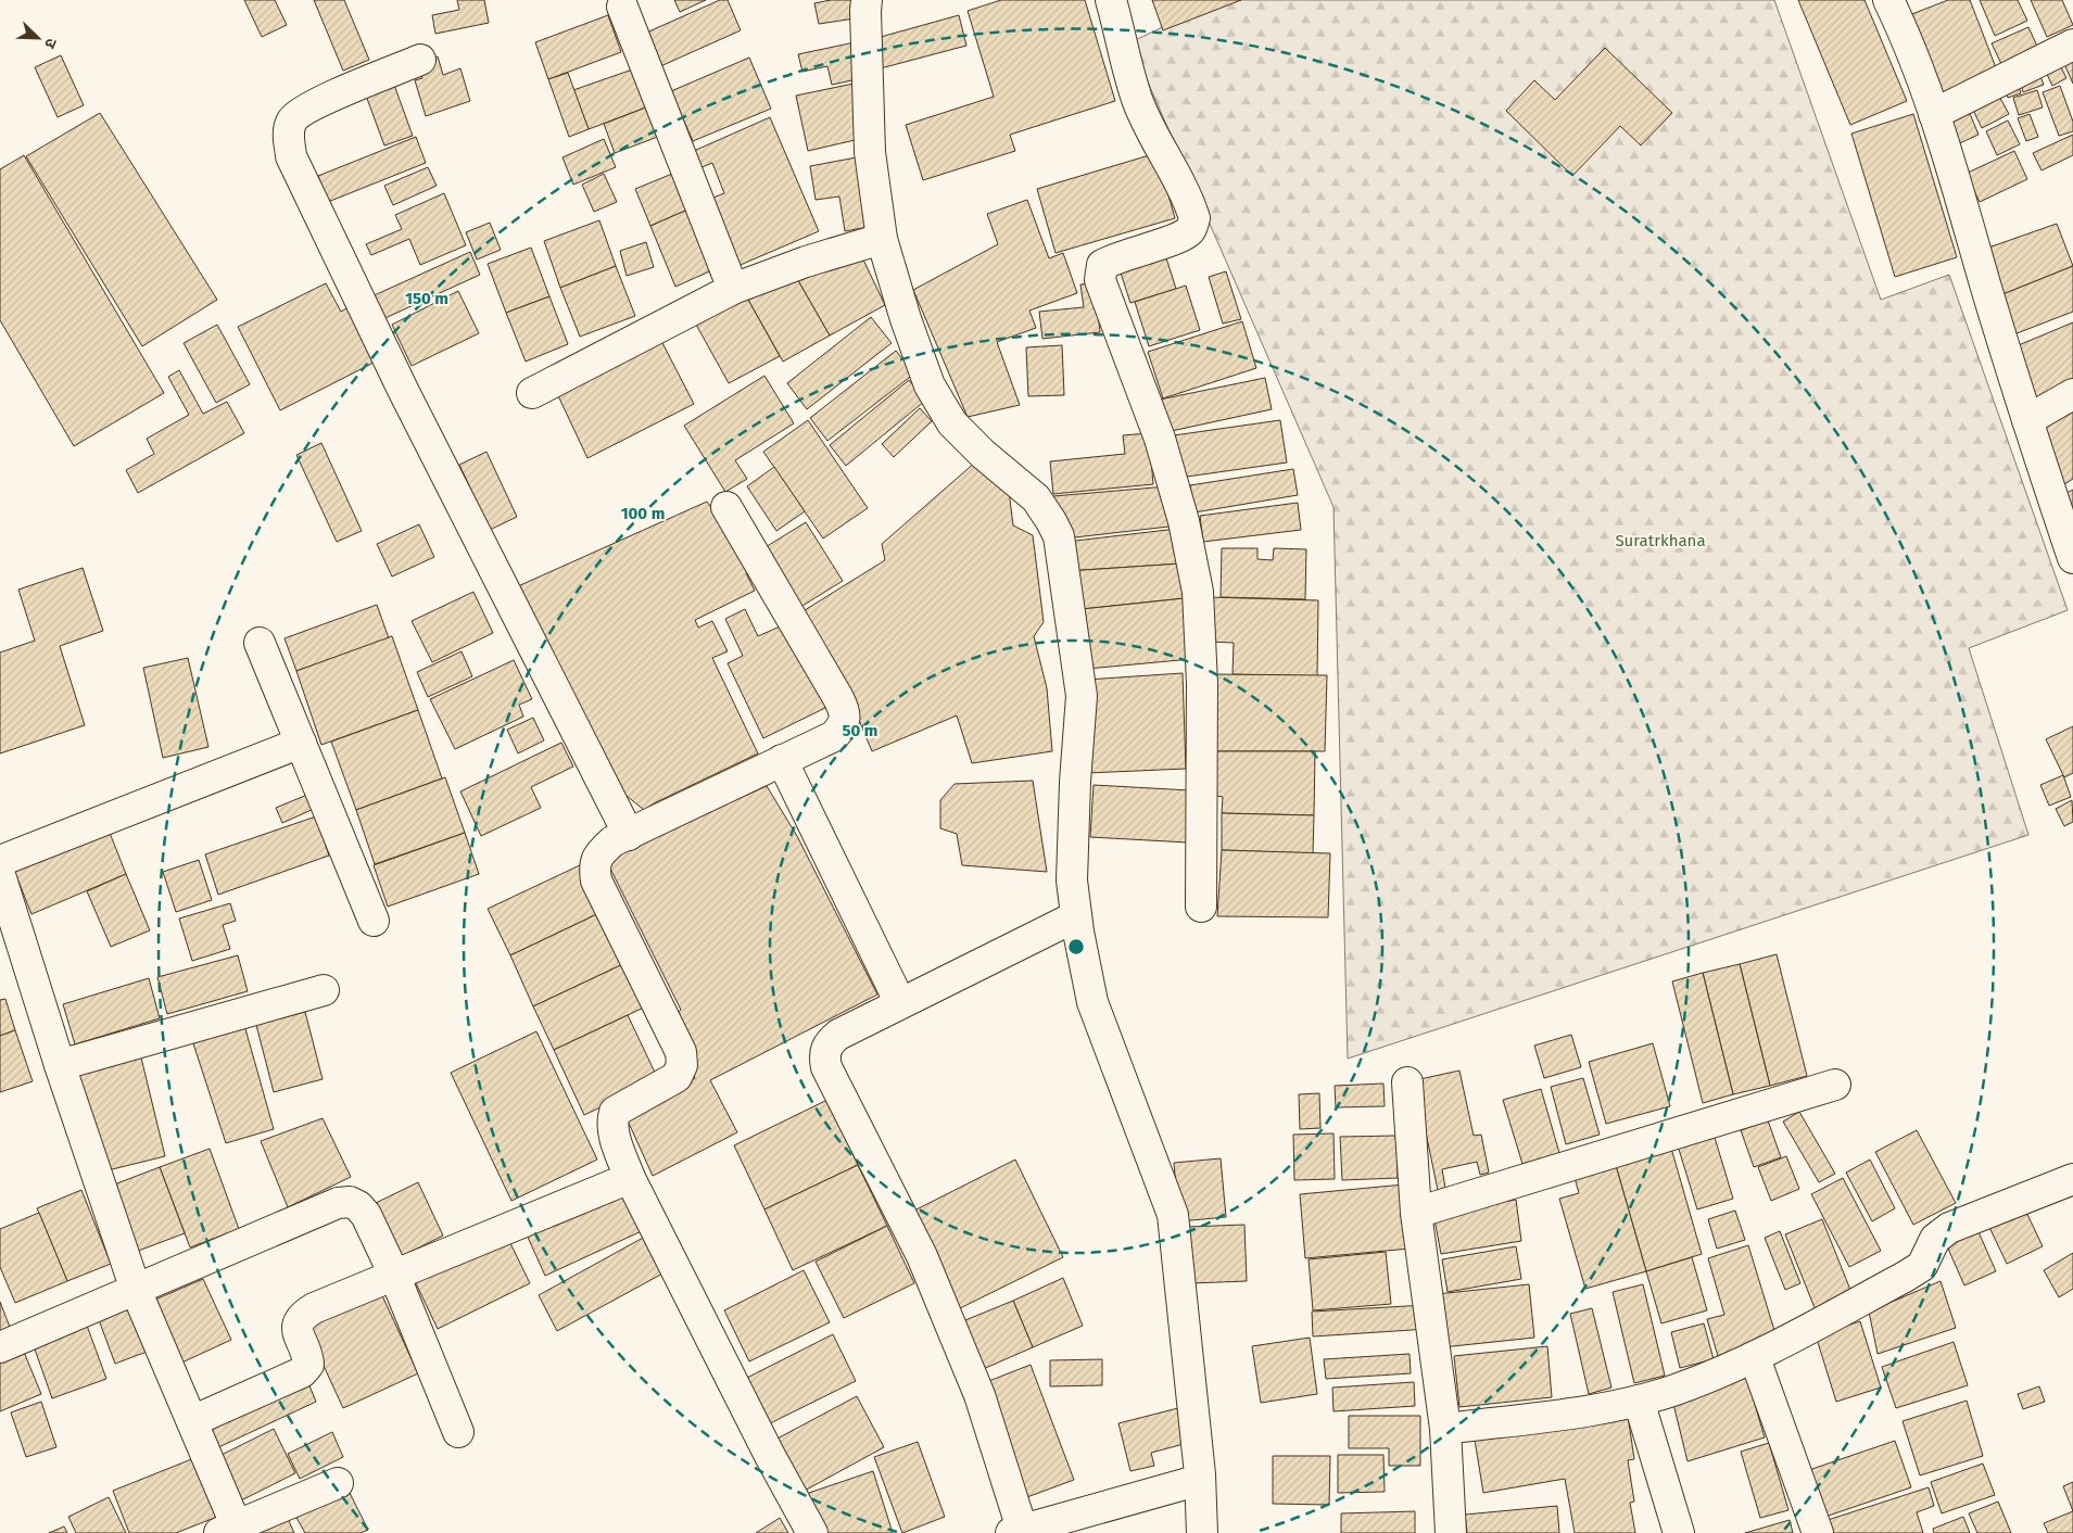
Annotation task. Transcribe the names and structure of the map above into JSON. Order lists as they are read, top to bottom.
{
  "parks": ["Suratrkhana"],
  "north": "bottom right",
  "rings": ["150 m", "100 m", "50 m"]
}
